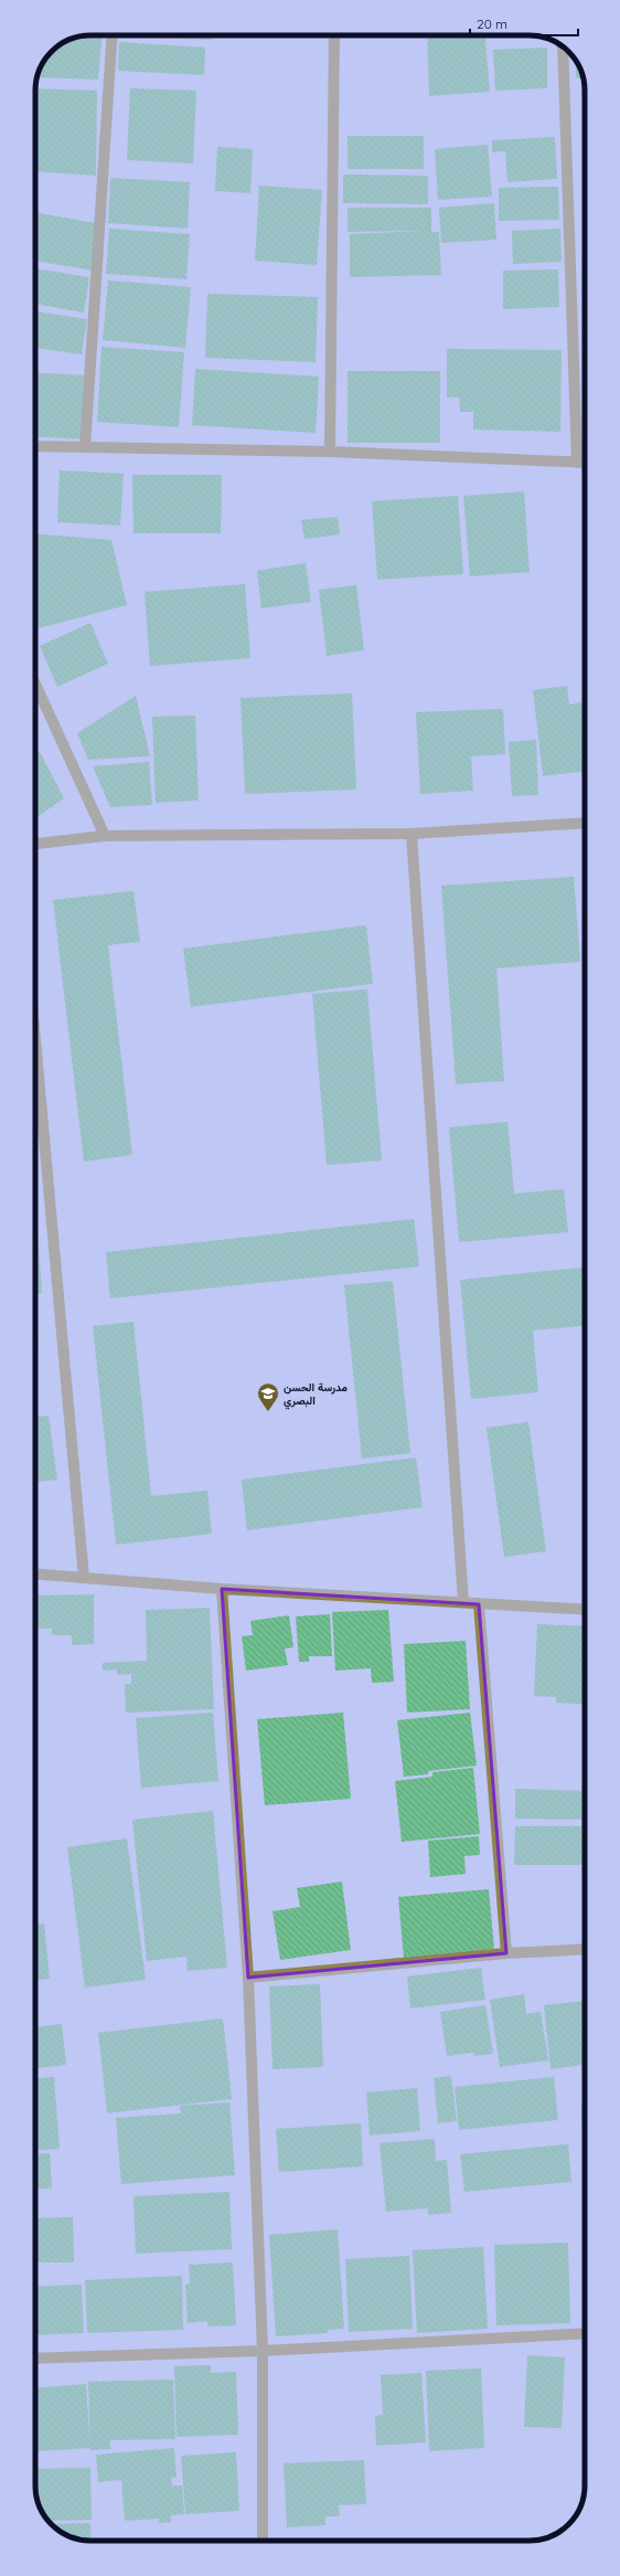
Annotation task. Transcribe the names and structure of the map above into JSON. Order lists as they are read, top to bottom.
{
  "places": {
    "school or university": ["مدرسة الحسن البصري"]
  },
  "scale_bar": "20 m"
}
